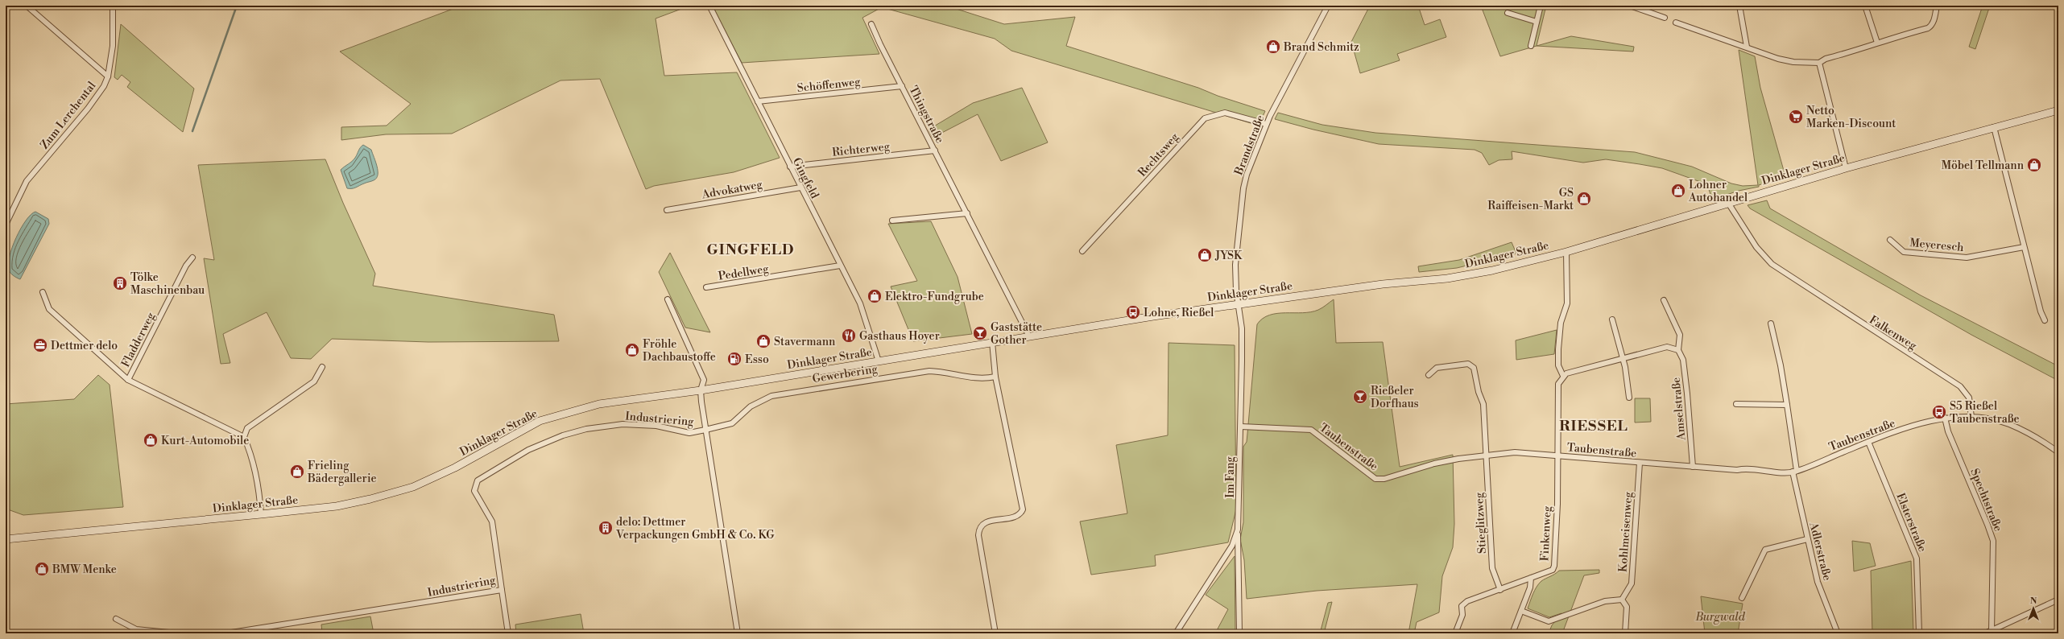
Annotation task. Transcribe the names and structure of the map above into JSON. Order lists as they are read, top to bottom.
{
  "streets": {
    "main road": ["Dinklager Straße"],
    "street": [
      "Schöffenweg",
      "Thingstraße",
      "Zum Lerchental",
      "Brandstraße",
      "Richterweg",
      "Rechtsweg",
      "Gingfeld",
      "Advokatweg",
      "Meyeresch",
      "Pedellweg",
      "Falkenweg",
      "Fladderweg",
      "Gewerbering",
      "Amselstraße",
      "Industriering",
      "Taubenstraße",
      "Im Fang",
      "Spechtstraße",
      "Elsterstraße",
      "Stieglitzweg",
      "Kohlmeisenweg",
      "Finkenweg",
      "Adlerstraße"
    ]
  },
  "crossings": [
    ["Schöffenweg", "Thingstraße"],
    ["Schöffenweg", "Gingfeld"],
    ["Thingstraße", "Richterweg"],
    ["Thingstraße", "Dinklager Straße"],
    ["Brandstraße", "Rechtsweg"],
    ["Brandstraße", "Dinklager Straße"],
    ["Brandstraße", "Im Fang"],
    ["Richterweg", "Gingfeld"],
    ["Dinklager Straße", "Gingfeld"],
    ["Dinklager Straße", "Falkenweg"],
    ["Dinklager Straße", "Im Fang"],
    ["Gingfeld", "Advokatweg"],
    ["Gingfeld", "Pedellweg"],
    ["Falkenweg", "Taubenstraße"],
    ["Gewerbering", "Industriering"],
    ["Amselstraße", "Taubenstraße"],
    ["Taubenstraße", "Im Fang"],
    ["Taubenstraße", "Spechtstraße"],
    ["Taubenstraße", "Elsterstraße"],
    ["Taubenstraße", "Stieglitzweg"],
    ["Taubenstraße", "Kohlmeisenweg"],
    ["Taubenstraße", "Finkenweg"],
    ["Taubenstraße", "Adlerstraße"],
    ["Stieglitzweg", "Finkenweg"]
  ],
  "districts": ["GINGFELD", "RIESSEL"],
  "parks": ["Burgwald"],
  "places": {
    "shop": [
      "Brand Schmitz",
      "Möbel Tellmann",
      "Lohner Autohandel",
      "GS Raiffeisen-Markt",
      "JYSK",
      "Elektro-Fundgrube",
      "Stavermann",
      "Fröhle Dachbaustoffe",
      "Kurt-Automobile",
      "Frieling Bädergallerie",
      "BMW Menke"
    ],
    "supermarket": ["Netto Marken-Discount"],
    "building": ["Tölke Maschinenbau", "delo: Dettmer Verpackungen GmbH & Co. KG"],
    "bus stop": ["Lohne, Rießel", "S5 Rießel Taubenstraße"],
    "bar": ["Gaststätte Gother", "Rießeler Dorfhaus"],
    "restaurant": ["Gasthaus Hoyer"],
    "office": ["Dettmer delo"],
    "fuel station": ["Esso"]
  },
  "north": "top"
}
